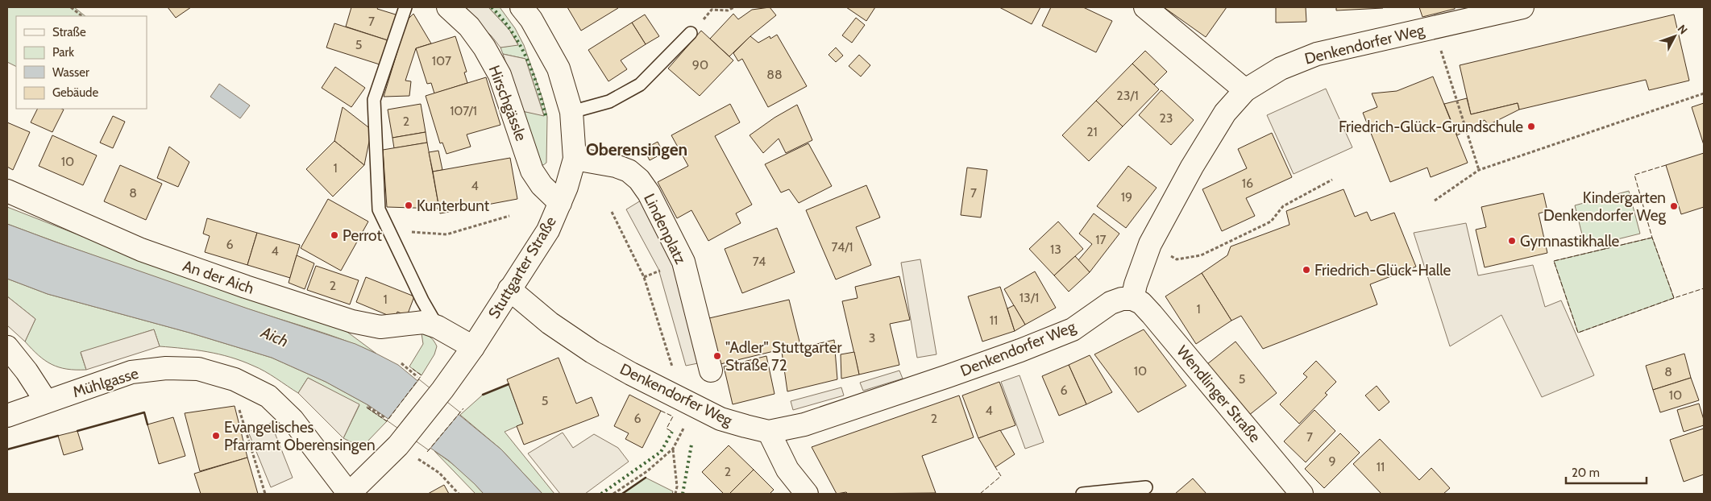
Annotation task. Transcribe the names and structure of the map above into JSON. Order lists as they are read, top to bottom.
{
  "streets": {
    "street": [
      "Denkendorfer Weg",
      "Hirschgässle",
      "Lindenplatz",
      "Stuttgarter Straße",
      "An der Aich",
      "Mühlgasse",
      "Wendlinger Straße"
    ]
  },
  "crossings": [
    ["Denkendorfer Weg", "Stuttgarter Straße"],
    ["Denkendorfer Weg", "Wendlinger Straße"],
    ["Hirschgässle", "Stuttgarter Straße"],
    ["Lindenplatz", "Stuttgarter Straße"],
    ["Stuttgarter Straße", "Mühlgasse"]
  ],
  "districts": ["Oberensingen"],
  "water": ["Aich"],
  "places": [
    "Friedrich-Glück-Grundschule",
    "Kunterbunt",
    "Kindergarten Denkendorfer Weg",
    "Perrot",
    "Gymnastikhalle",
    "Friedrich-Glück-Halle",
    "\"Adler\" Stuttgarter Straße 72",
    "Evangelisches Pfarramt Oberensingen"
  ],
  "house_numbers": [
    "7",
    "5",
    "107",
    "90",
    "88",
    "23/1",
    "107/1",
    "23",
    "2",
    "21",
    "10",
    "1",
    "16",
    "4",
    "8",
    "7",
    "19",
    "17",
    "6",
    "74/1",
    "13",
    "4",
    "74",
    "2",
    "13/1",
    "1",
    "1",
    "11",
    "3",
    "10",
    "8",
    "5",
    "6",
    "10",
    "5",
    "4",
    "6",
    "2",
    "7",
    "9",
    "11",
    "2"
  ],
  "legend": [
    "Straße",
    "Park",
    "Wasser",
    "Gebäude"
  ],
  "scale_bar": "20 m",
  "north": "top right"
}
